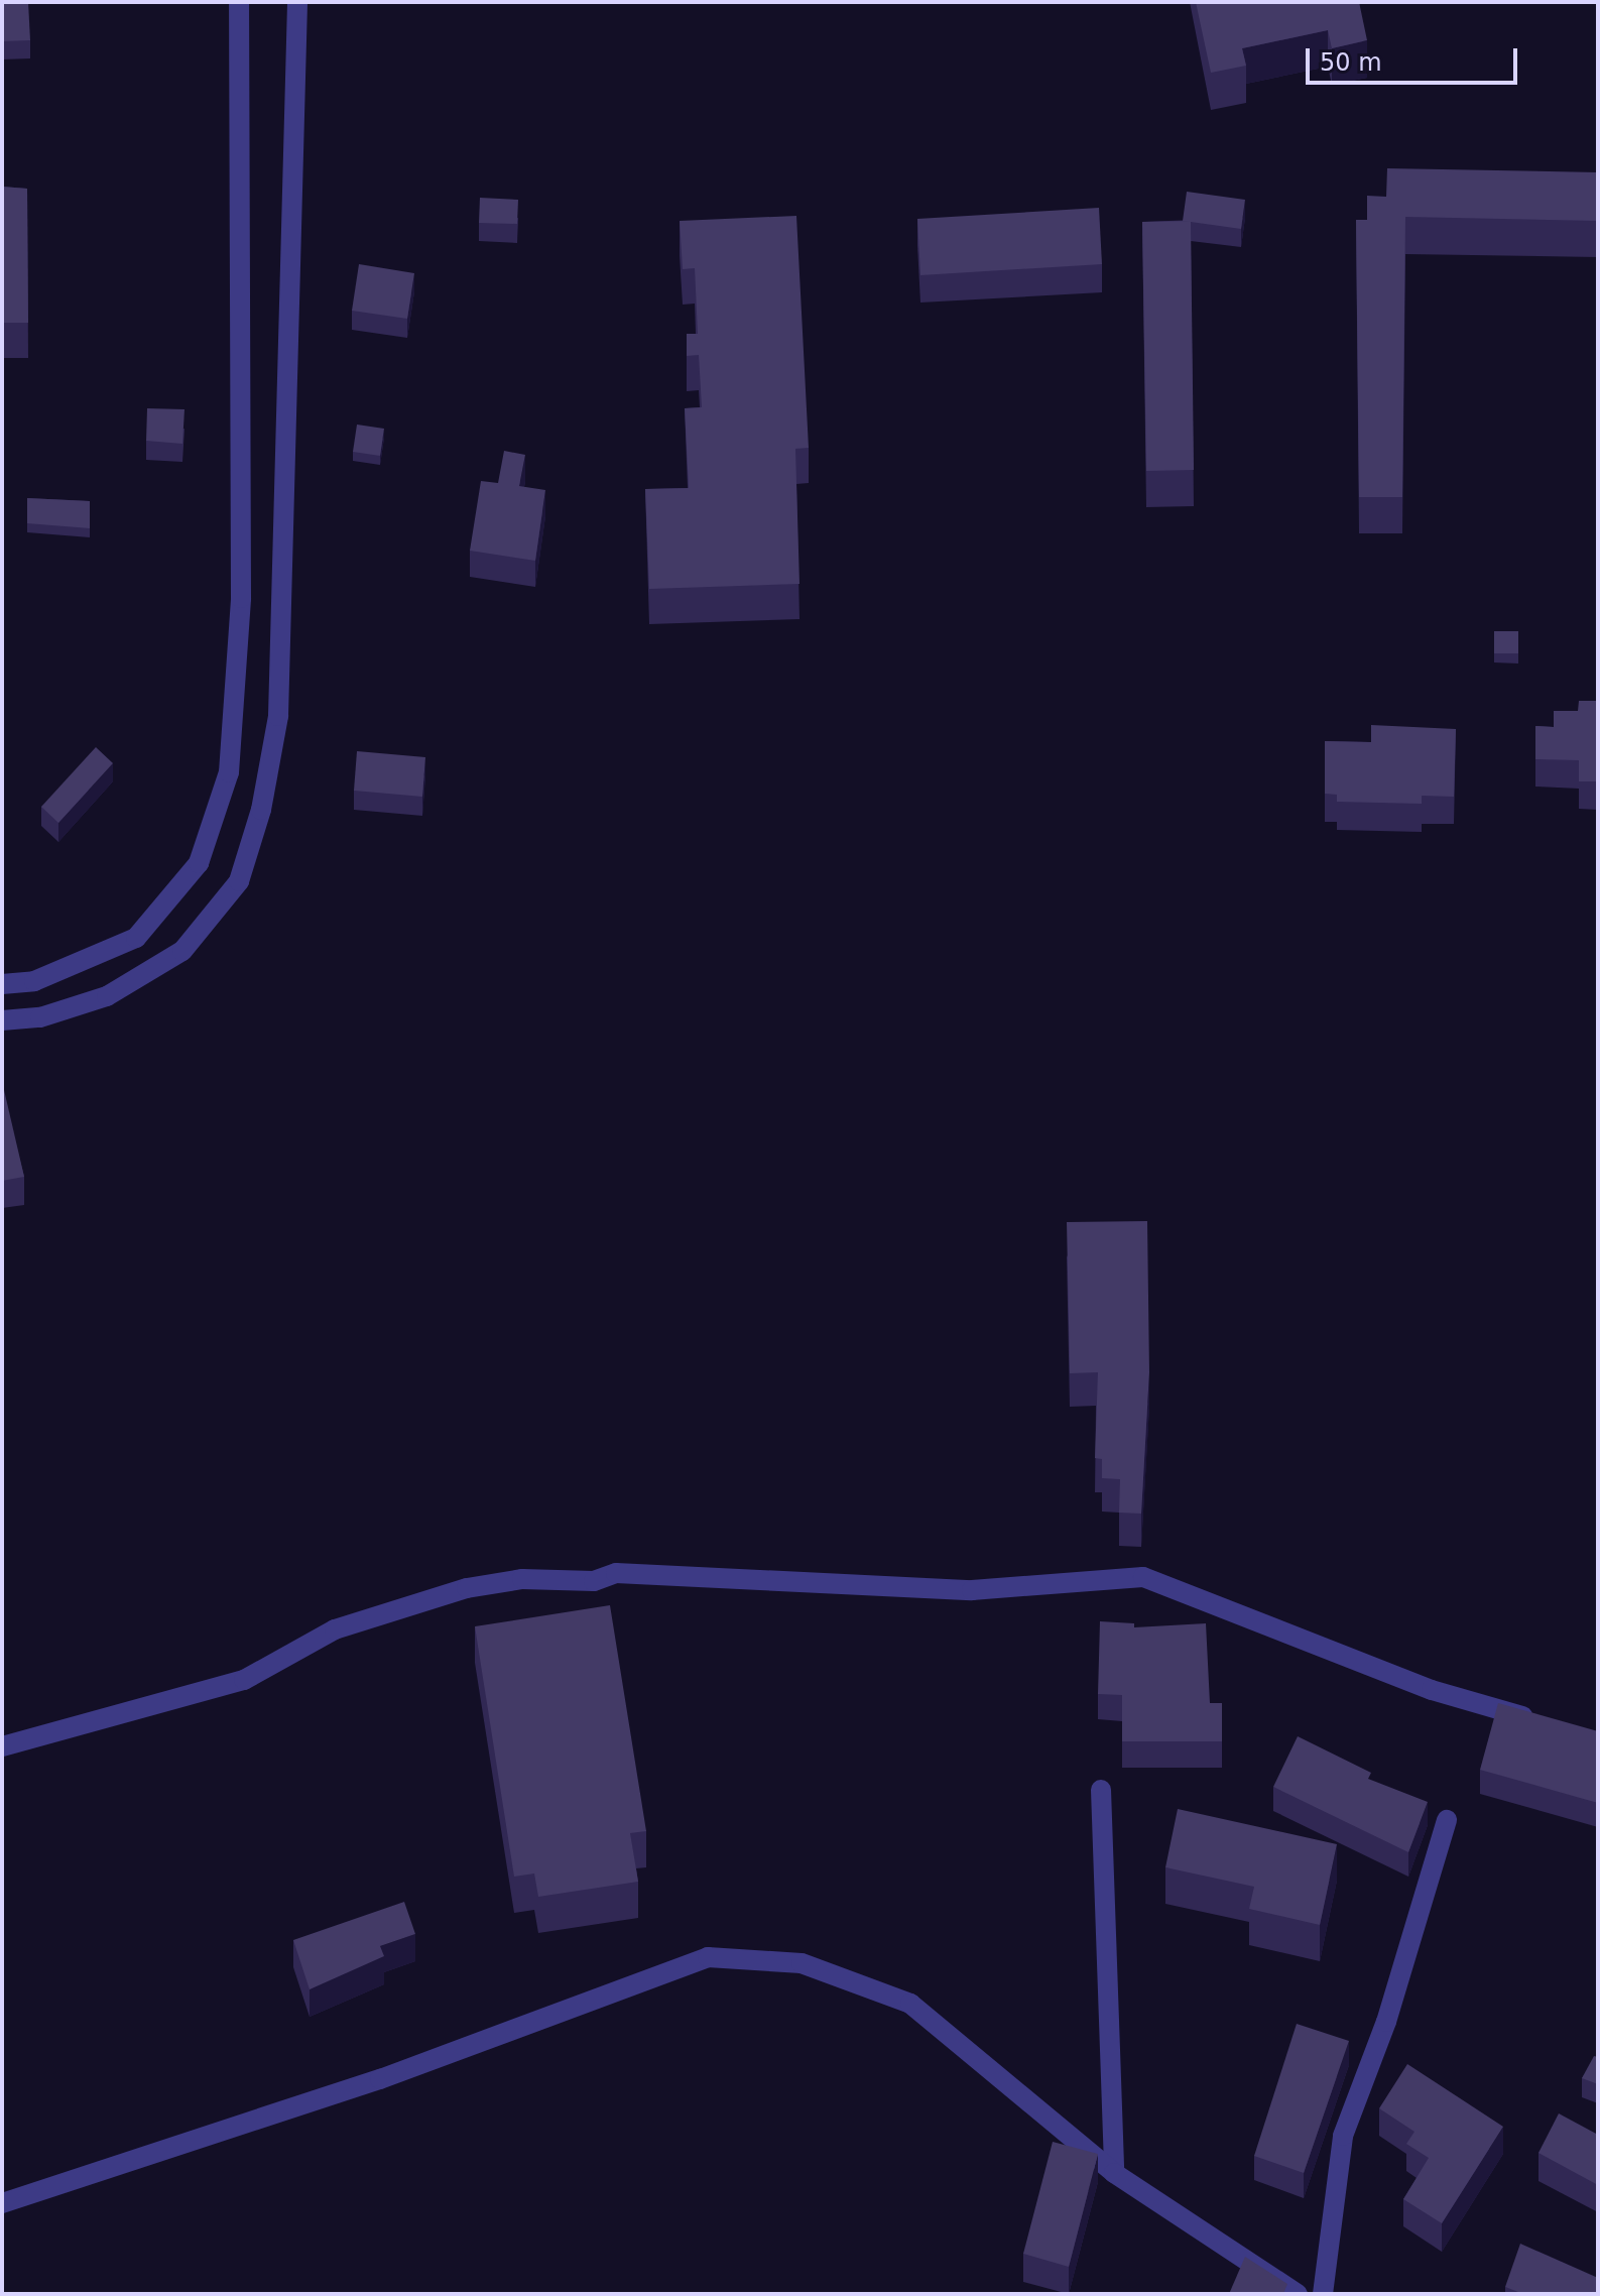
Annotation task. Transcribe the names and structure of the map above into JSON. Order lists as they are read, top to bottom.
{
  "scale_bar": "50 m"
}
